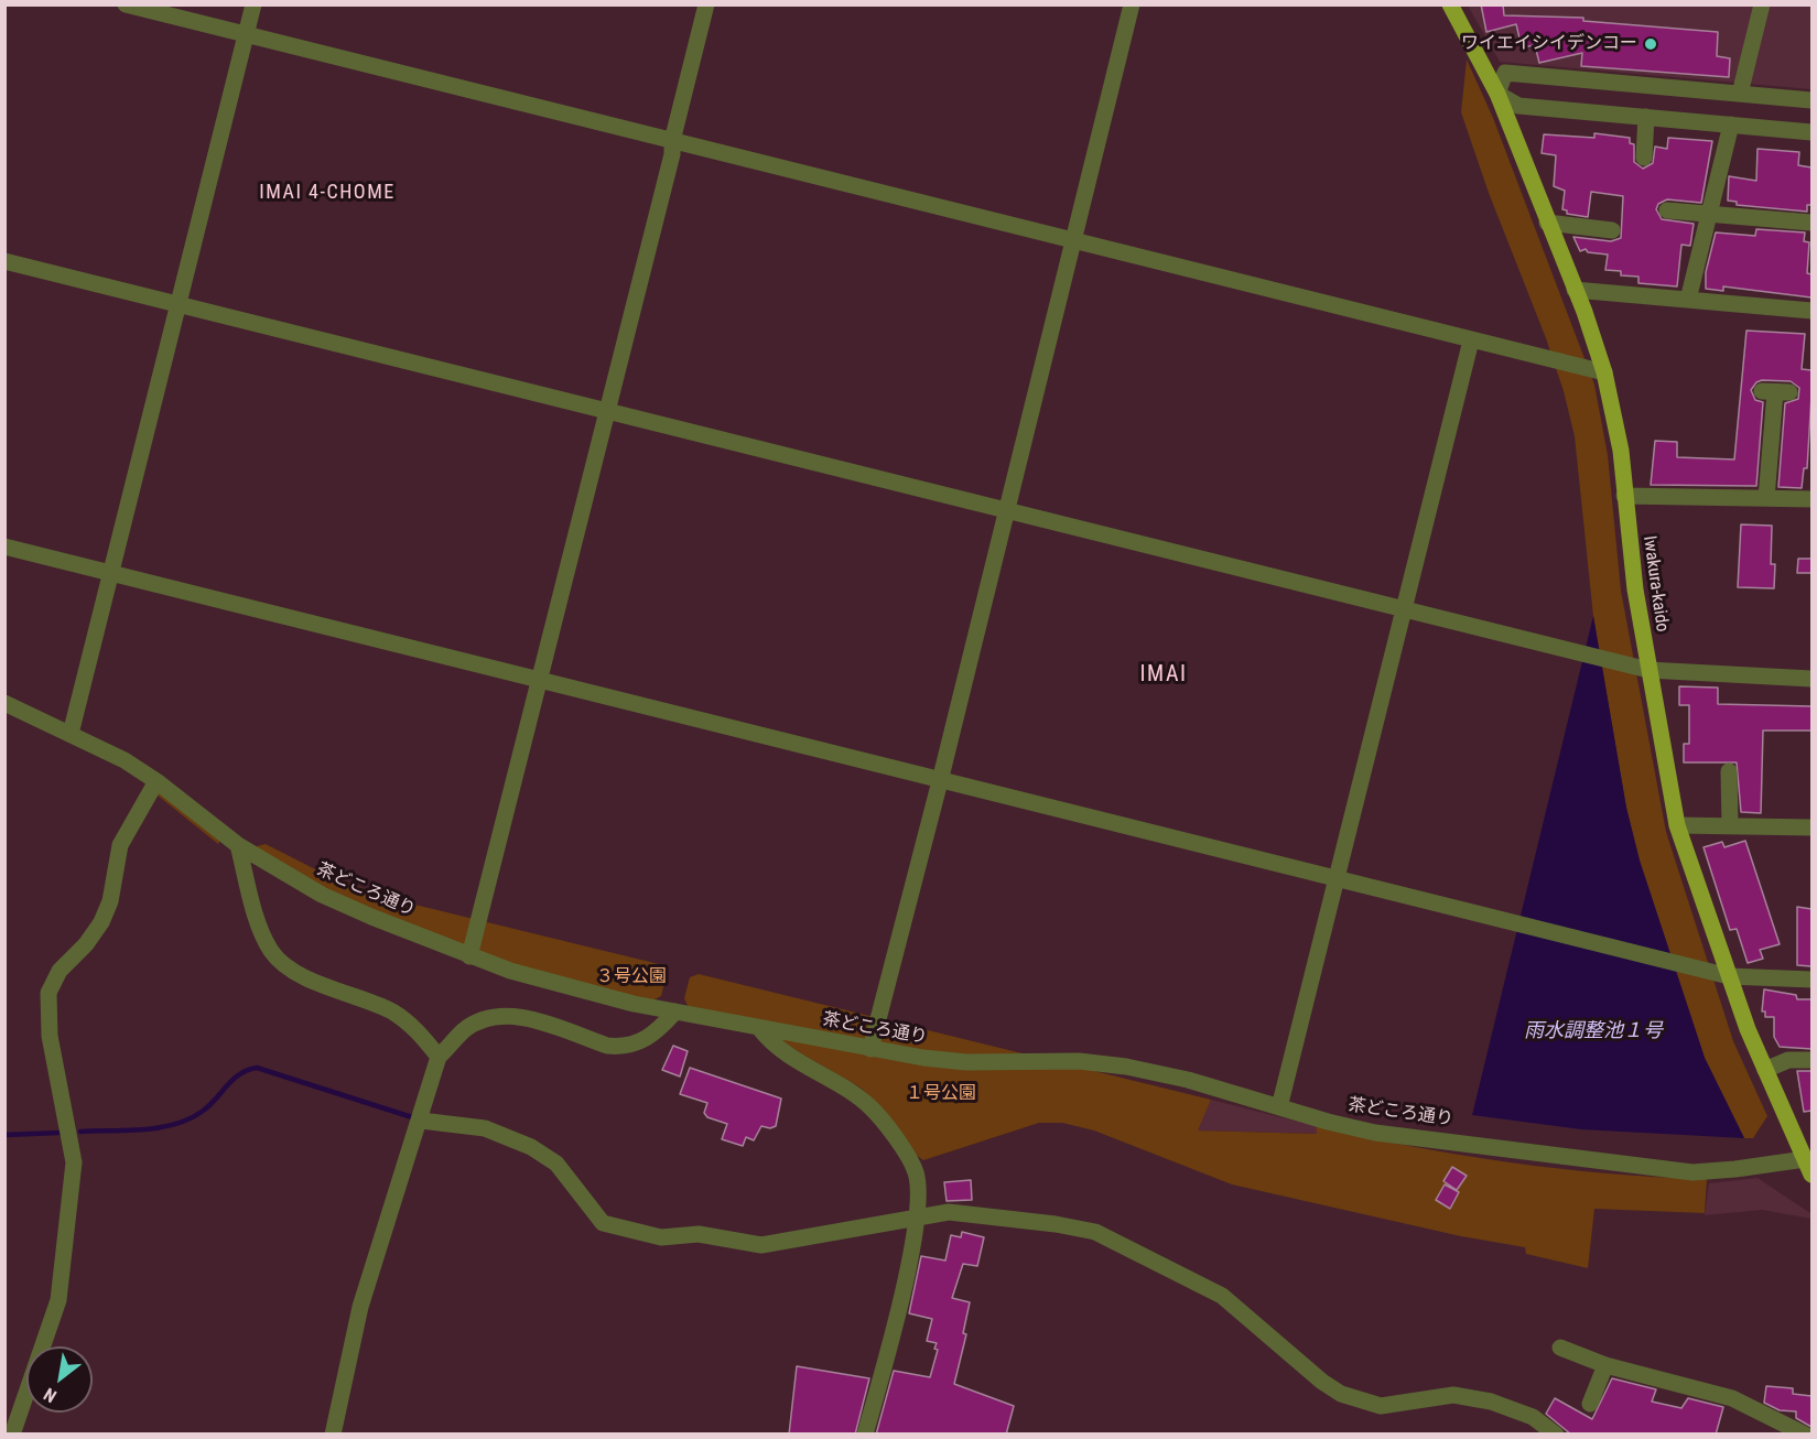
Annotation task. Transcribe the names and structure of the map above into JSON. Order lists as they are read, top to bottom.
{
  "streets": {
    "main road": ["Iwakura-kaido"],
    "street": ["茶どころ通り"]
  },
  "crossings": [
    ["Iwakura-kaido", "茶どころ通り"]
  ],
  "districts": ["IMAI 4-CHOME", "IMAI"],
  "water": ["雨水調整池１号"],
  "parks": ["３号公園", "１号公園"],
  "places": ["ワイエイシイデンコー"],
  "north": "bottom left"
}
